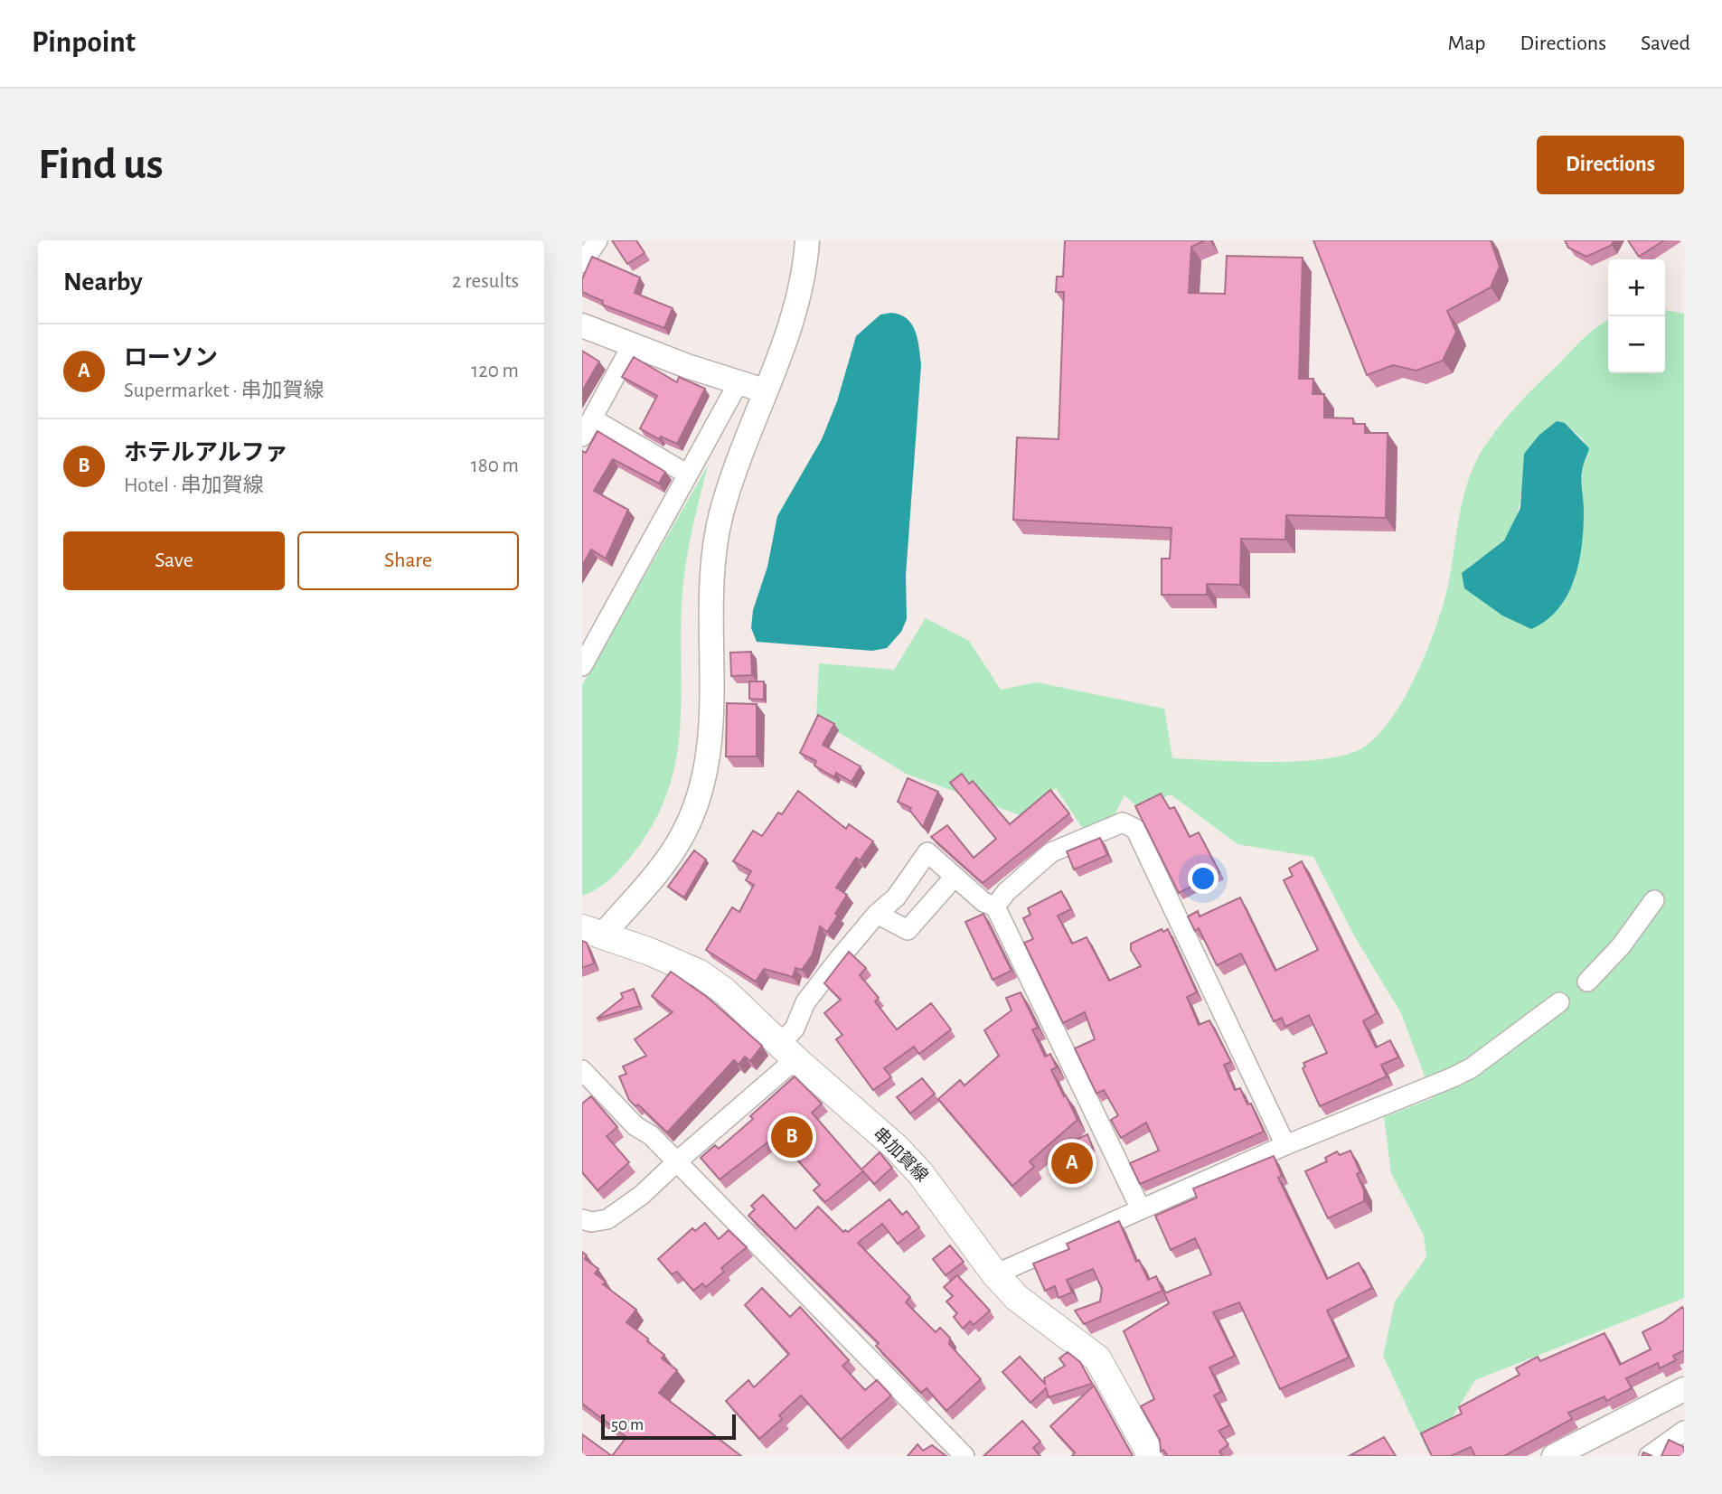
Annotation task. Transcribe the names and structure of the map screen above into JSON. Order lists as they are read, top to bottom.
{
  "streets": {
    "main road": ["串加賀線"]
  },
  "scale_bar": "50 m",
  "page": {
    "header": "Pinpoint",
    "nav": ["Map", "Directions", "Saved"],
    "buttons": [
      "Directions",
      ["Save", "Share"]
    ],
    "title": "Find us",
    "heading": ["Nearby", "2 results"],
    "map_buttons": ["+", "−"],
    "list": [
      {
        "mark": "A",
        "name": "ローソン",
        "note": "Supermarket · 串加賀線",
        "value": "120 m"
      },
      {
        "mark": "B",
        "name": "ホテルアルファ",
        "note": "Hotel · 串加賀線",
        "value": "180 m"
      }
    ],
    "pins": ["B", "A"],
    "scale": "50 m"
  }
}
